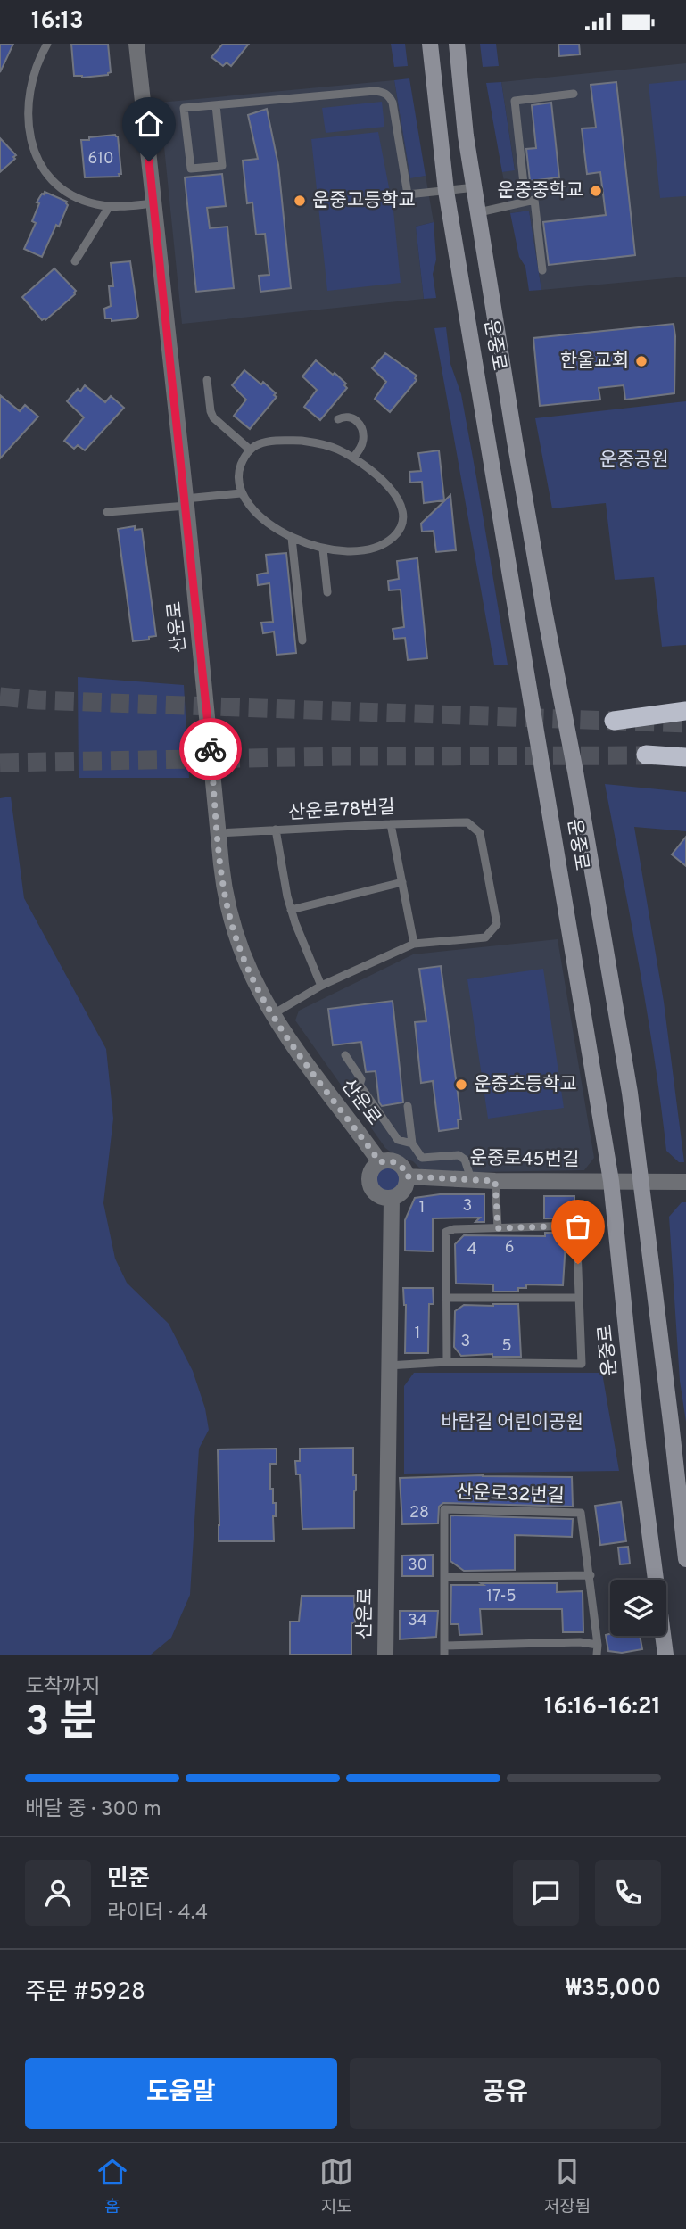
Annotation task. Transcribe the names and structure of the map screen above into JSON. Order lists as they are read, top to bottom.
{
  "streets": {
    "main road": ["운중로"],
    "street": ["산운로", "운중로45번길"],
    "lane": ["산운로78번길", "산운로32번길"]
  },
  "crossings": [
    ["운중로", "운중로45번길"],
    ["산운로", "산운로78번길"],
    ["산운로", "운중로45번길"]
  ],
  "parks": ["운중공원", "바람길 어린이공원"],
  "places": [
    "운중중학교",
    "운중고등학교",
    "한울교회",
    "운중초등학교"
  ],
  "house_numbers": [
    "610",
    "3",
    "1",
    "6",
    "4",
    "1",
    "3",
    "5",
    "28",
    "30",
    "17-5",
    "34"
  ],
  "page": {
    "status": "16:13",
    "heading": ["3 분", "도착까지", "16:16–16:21"],
    "panel": [
      "민준",
      "라이더 · 4.4",
      "주문 #5928",
      "₩35,000"
    ],
    "bar": "배달 중 · 300 m",
    "buttons": ["도움말", "공유"],
    "tabs": ["홈", "지도", "저장됨"]
  }
}
